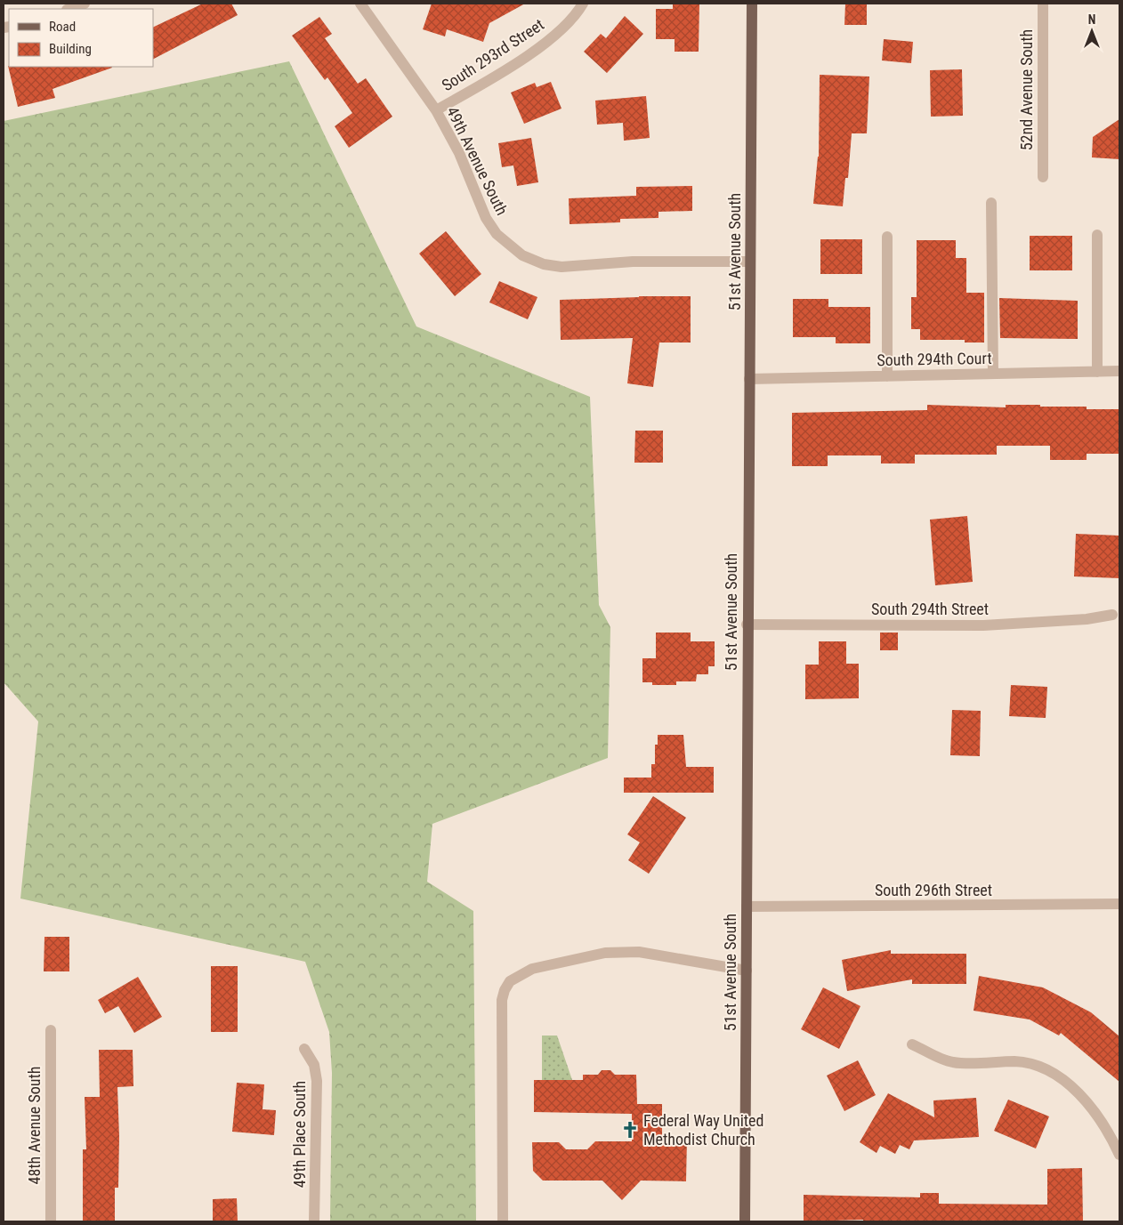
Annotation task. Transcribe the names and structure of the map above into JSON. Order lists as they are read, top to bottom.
{
  "streets": {
    "main road": ["51st Avenue South"],
    "street": [
      "South 293rd Street",
      "52nd Avenue South",
      "49th Avenue South",
      "South 294th Court",
      "South 294th Street",
      "South 296th Street",
      "48th Avenue South",
      "49th Place South"
    ]
  },
  "crossings": [
    ["South 293rd Street", "49th Avenue South"],
    ["49th Avenue South", "51st Avenue South"],
    ["51st Avenue South", "South 294th Court"],
    ["51st Avenue South", "South 294th Street"],
    ["51st Avenue South", "South 296th Street"]
  ],
  "places": {
    "church": ["Federal Way United Methodist Church"]
  },
  "legend": ["Road", "Building"],
  "north": "top"
}
